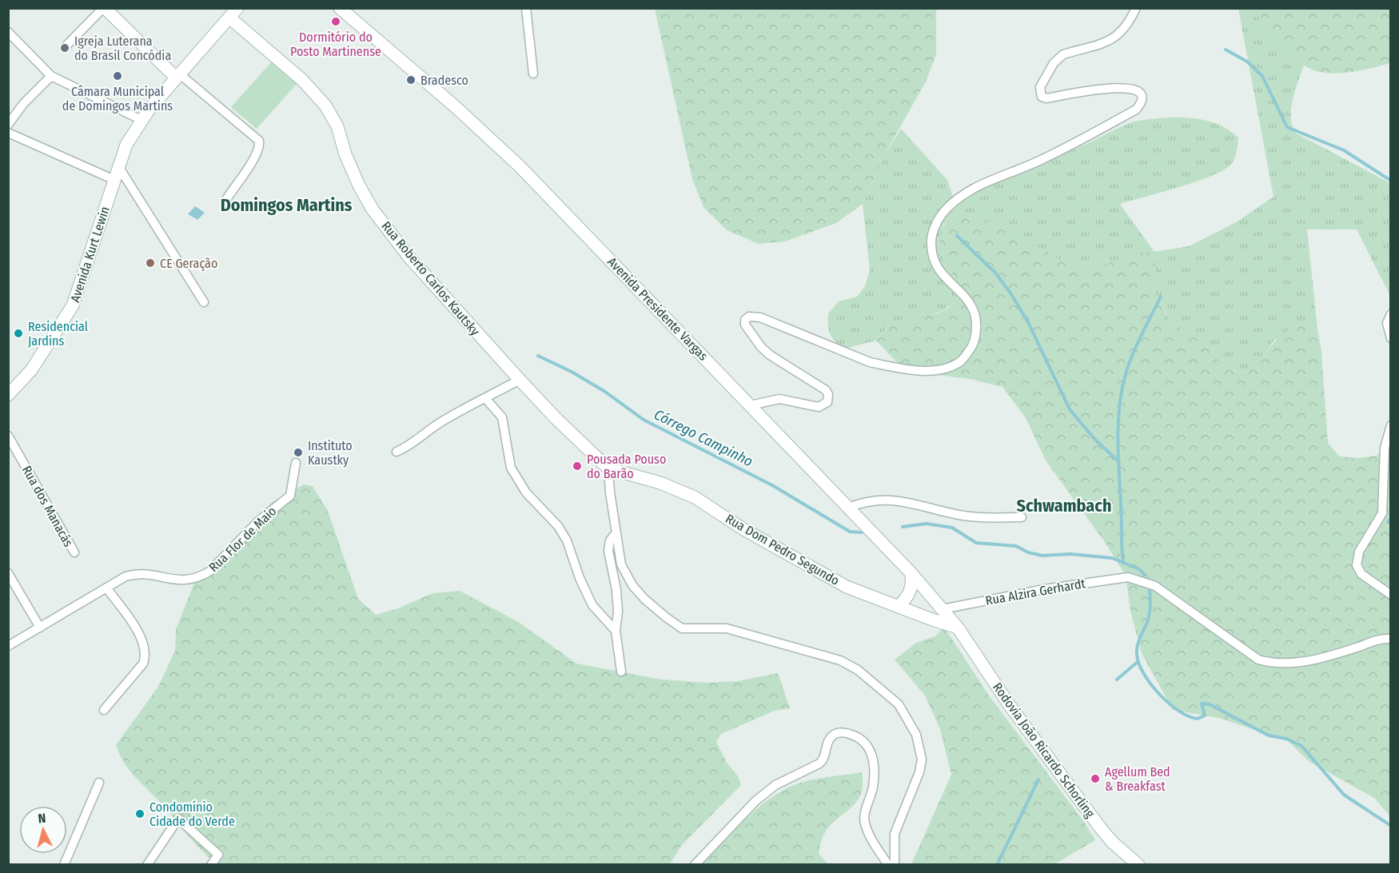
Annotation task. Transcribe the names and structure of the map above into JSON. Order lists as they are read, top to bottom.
{
  "streets": {
    "main road": [
      "Avenida Kurt Lewin",
      "Rua Roberto Carlos Kautsky",
      "Avenida Presidente Vargas",
      "Rua Dom Pedro Segundo",
      "Rodovia João Ricardo Schorling"
    ],
    "street": ["Rua dos Manacás", "Rua Flor de Maio", "Rua Alzira Gerhardt"]
  },
  "crossings": [
    ["Avenida Kurt Lewin", "Rua Roberto Carlos Kautsky"],
    ["Rua Roberto Carlos Kautsky", "Rua Dom Pedro Segundo"],
    ["Avenida Presidente Vargas", "Rua Dom Pedro Segundo"],
    ["Avenida Presidente Vargas", "Rua Alzira Gerhardt"],
    ["Avenida Presidente Vargas", "Rodovia João Ricardo Schorling"],
    ["Rua Dom Pedro Segundo", "Rodovia João Ricardo Schorling"]
  ],
  "districts": ["Domingos Martins", "Schwambach"],
  "water": ["Córrego Campinho"],
  "places": [
    "Dormitório do Posto Martinense",
    "Igreja Luterana do Brasil Concódia",
    "Câmara Municipal de Domingos Martins",
    "Bradesco",
    "CE Geração",
    "Residencial Jardins",
    "Instituto Kaustky",
    "Pousada Pouso do Barão",
    "Agellum Bed & Breakfast",
    "Condomínio Cidade do Verde"
  ],
  "north": "top"
}
